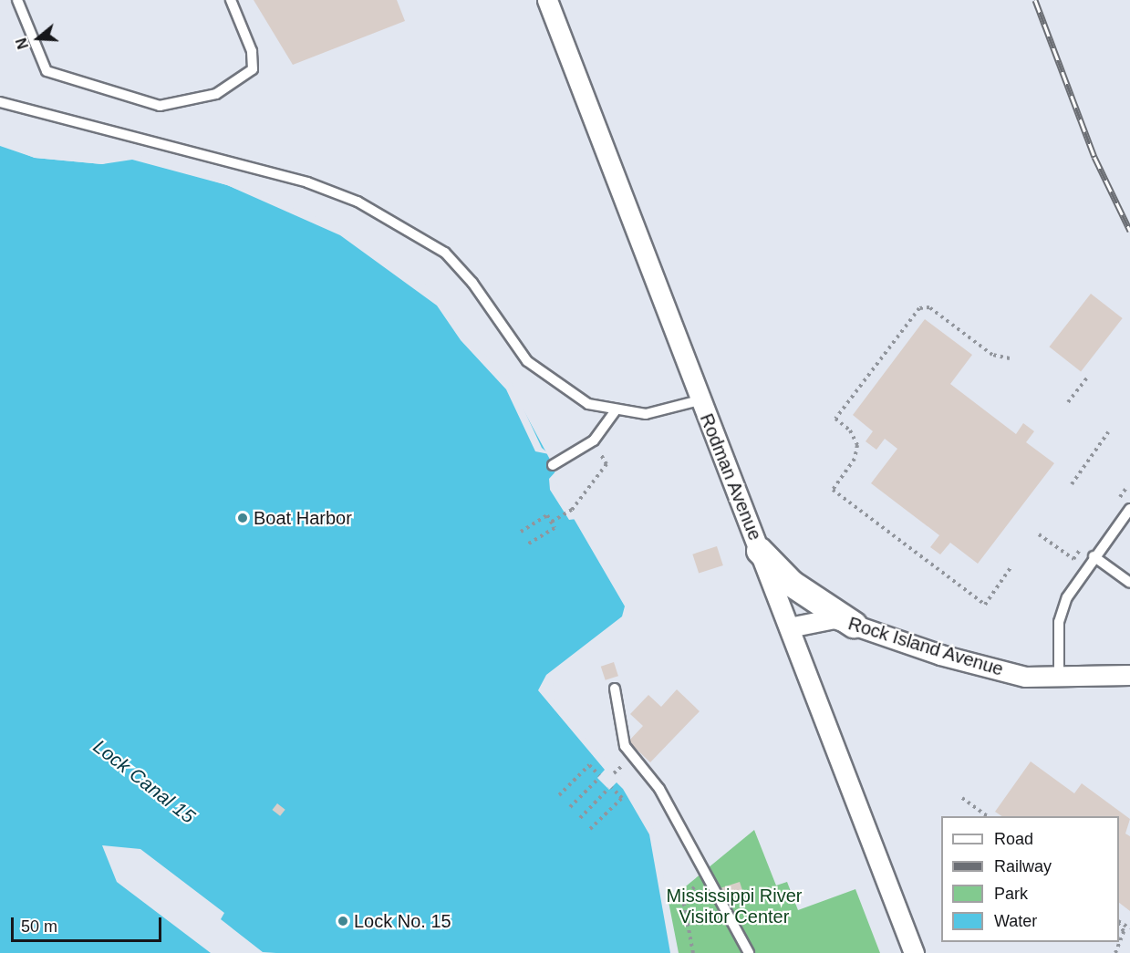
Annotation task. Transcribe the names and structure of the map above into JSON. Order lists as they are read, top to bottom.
{
  "streets": {
    "street": ["Rodman Avenue", "Rock Island Avenue"]
  },
  "crossings": [
    ["Rodman Avenue", "Rock Island Avenue"]
  ],
  "water": ["Lock Canal 15"],
  "parks": ["Mississippi River Visitor Center"],
  "places": ["Boat Harbor", "Lock No. 15"],
  "legend": [
    "Road",
    "Railway",
    "Park",
    "Water"
  ],
  "scale_bar": "50 m",
  "north": "left"
}
